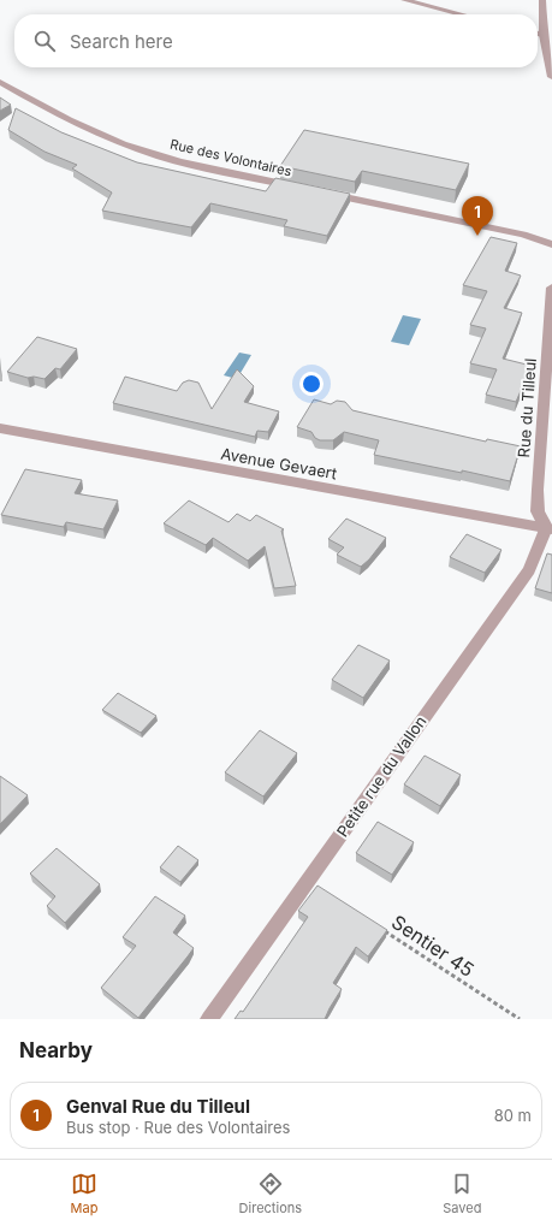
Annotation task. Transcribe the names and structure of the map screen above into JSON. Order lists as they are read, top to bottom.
{
  "streets": {
    "street": [
      "Rue des Volontaires",
      "Rue du Tilleul",
      "Avenue Gevaert",
      "Petite rue du Vallon"
    ],
    "path": ["Sentier 45"]
  },
  "crossings": [
    ["Rue du Tilleul", "Avenue Gevaert"],
    ["Rue du Tilleul", "Petite rue du Vallon"],
    ["Avenue Gevaert", "Petite rue du Vallon"]
  ],
  "page": {
    "search": "Search here",
    "pins": "1",
    "heading": "Nearby",
    "list": [
      {
        "mark": "1",
        "name": "Genval Rue du Tilleul",
        "note": "Bus stop · Rue des Volontaires",
        "value": "80 m"
      }
    ],
    "nav": ["Map", "Directions", "Saved"]
  }
}
